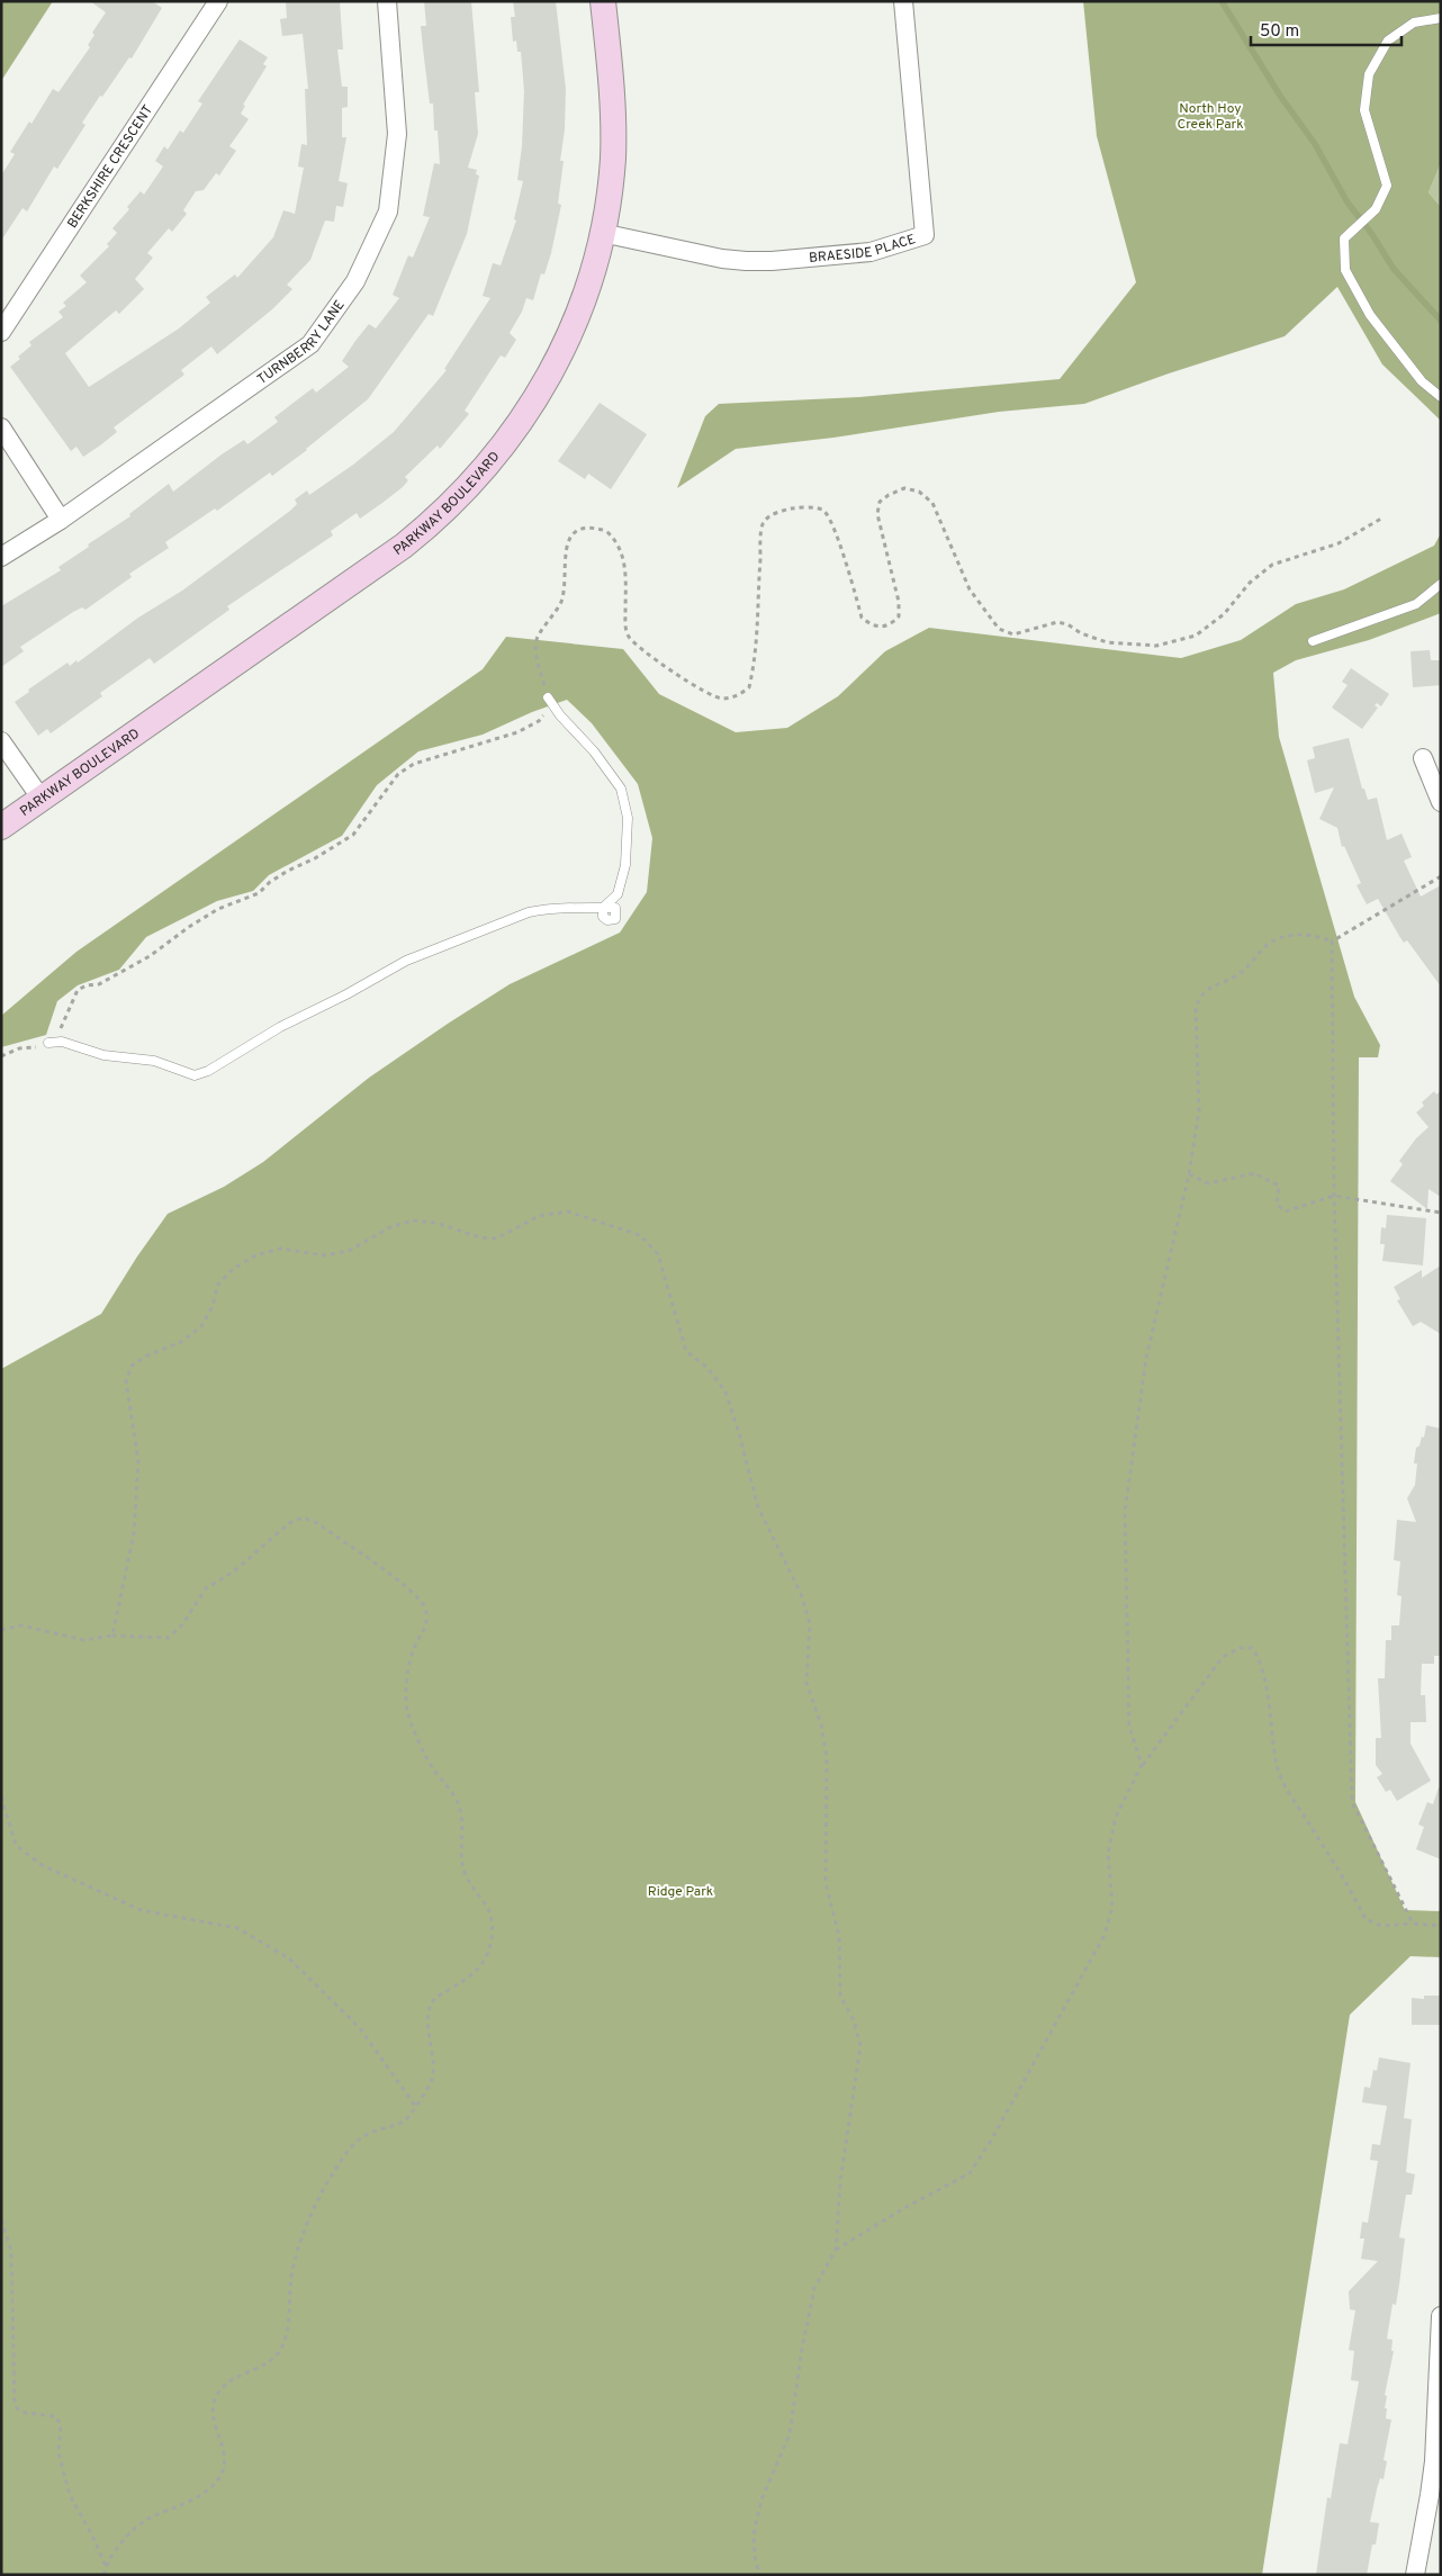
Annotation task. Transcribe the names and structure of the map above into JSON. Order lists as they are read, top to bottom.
{
  "streets": {
    "street": [
      "BERKSHIRE CRESCENT",
      "BRAESIDE PLACE",
      "TURNBERRY LANE",
      "PARKWAY BOULEVARD"
    ]
  },
  "crossings": [
    ["BRAESIDE PLACE", "PARKWAY BOULEVARD"]
  ],
  "parks": ["North Hoy Creek Park", "Ridge Park"],
  "scale_bar": "50 m"
}
